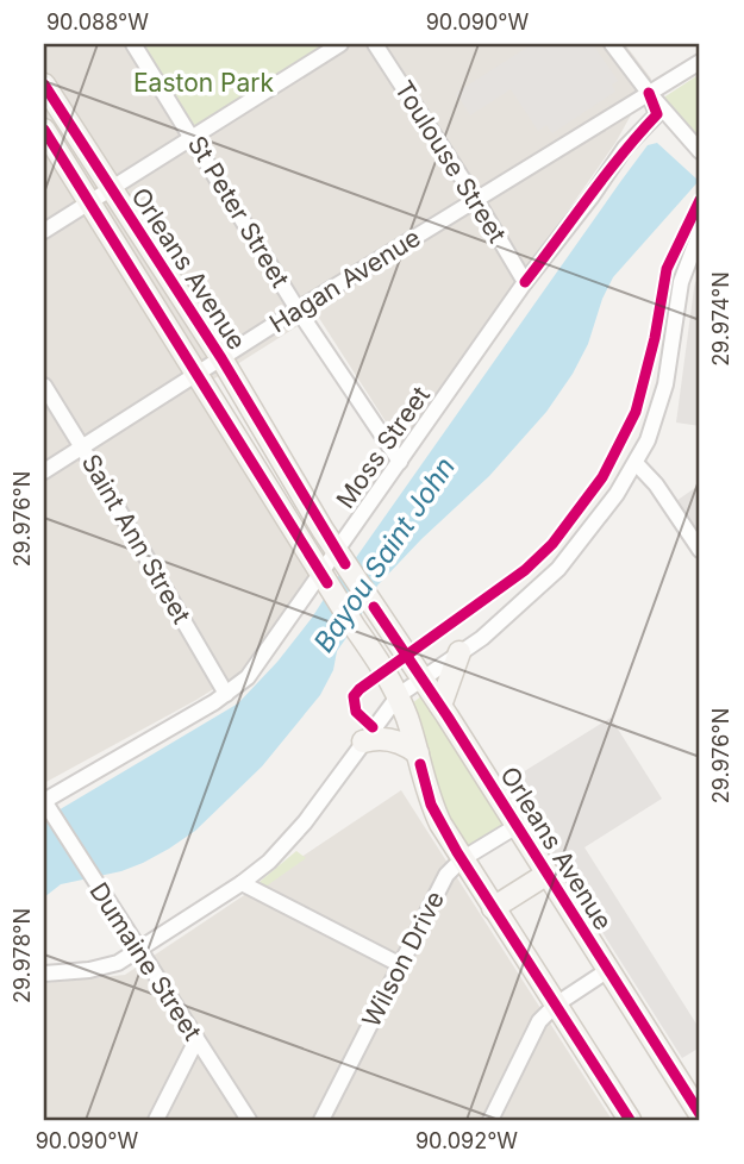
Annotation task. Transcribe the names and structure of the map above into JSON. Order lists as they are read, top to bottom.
{
  "streets": {
    "street": [
      "Toulouse Street",
      "St Peter Street",
      "Orleans Avenue",
      "Hagan Avenue",
      "Moss Street",
      "Saint Ann Street",
      "Wilson Drive",
      "Dumaine Street"
    ]
  },
  "crossings": [
    ["Toulouse Street", "Hagan Avenue"],
    ["Toulouse Street", "Moss Street"],
    ["St Peter Street", "Hagan Avenue"],
    ["St Peter Street", "Moss Street"],
    ["Orleans Avenue", "Hagan Avenue"],
    ["Orleans Avenue", "Moss Street"],
    ["Orleans Avenue", "Wilson Drive"],
    ["Hagan Avenue", "Moss Street"],
    ["Hagan Avenue", "Saint Ann Street"],
    ["Moss Street", "Saint Ann Street"],
    ["Moss Street", "Dumaine Street"]
  ],
  "water": ["Bayou Saint John"],
  "parks": ["Easton Park"],
  "coordinates": [
    "90.088°W",
    "90.090°W",
    "29.974°N",
    "29.976°N",
    "29.978°N",
    "90.092°W"
  ]
}
